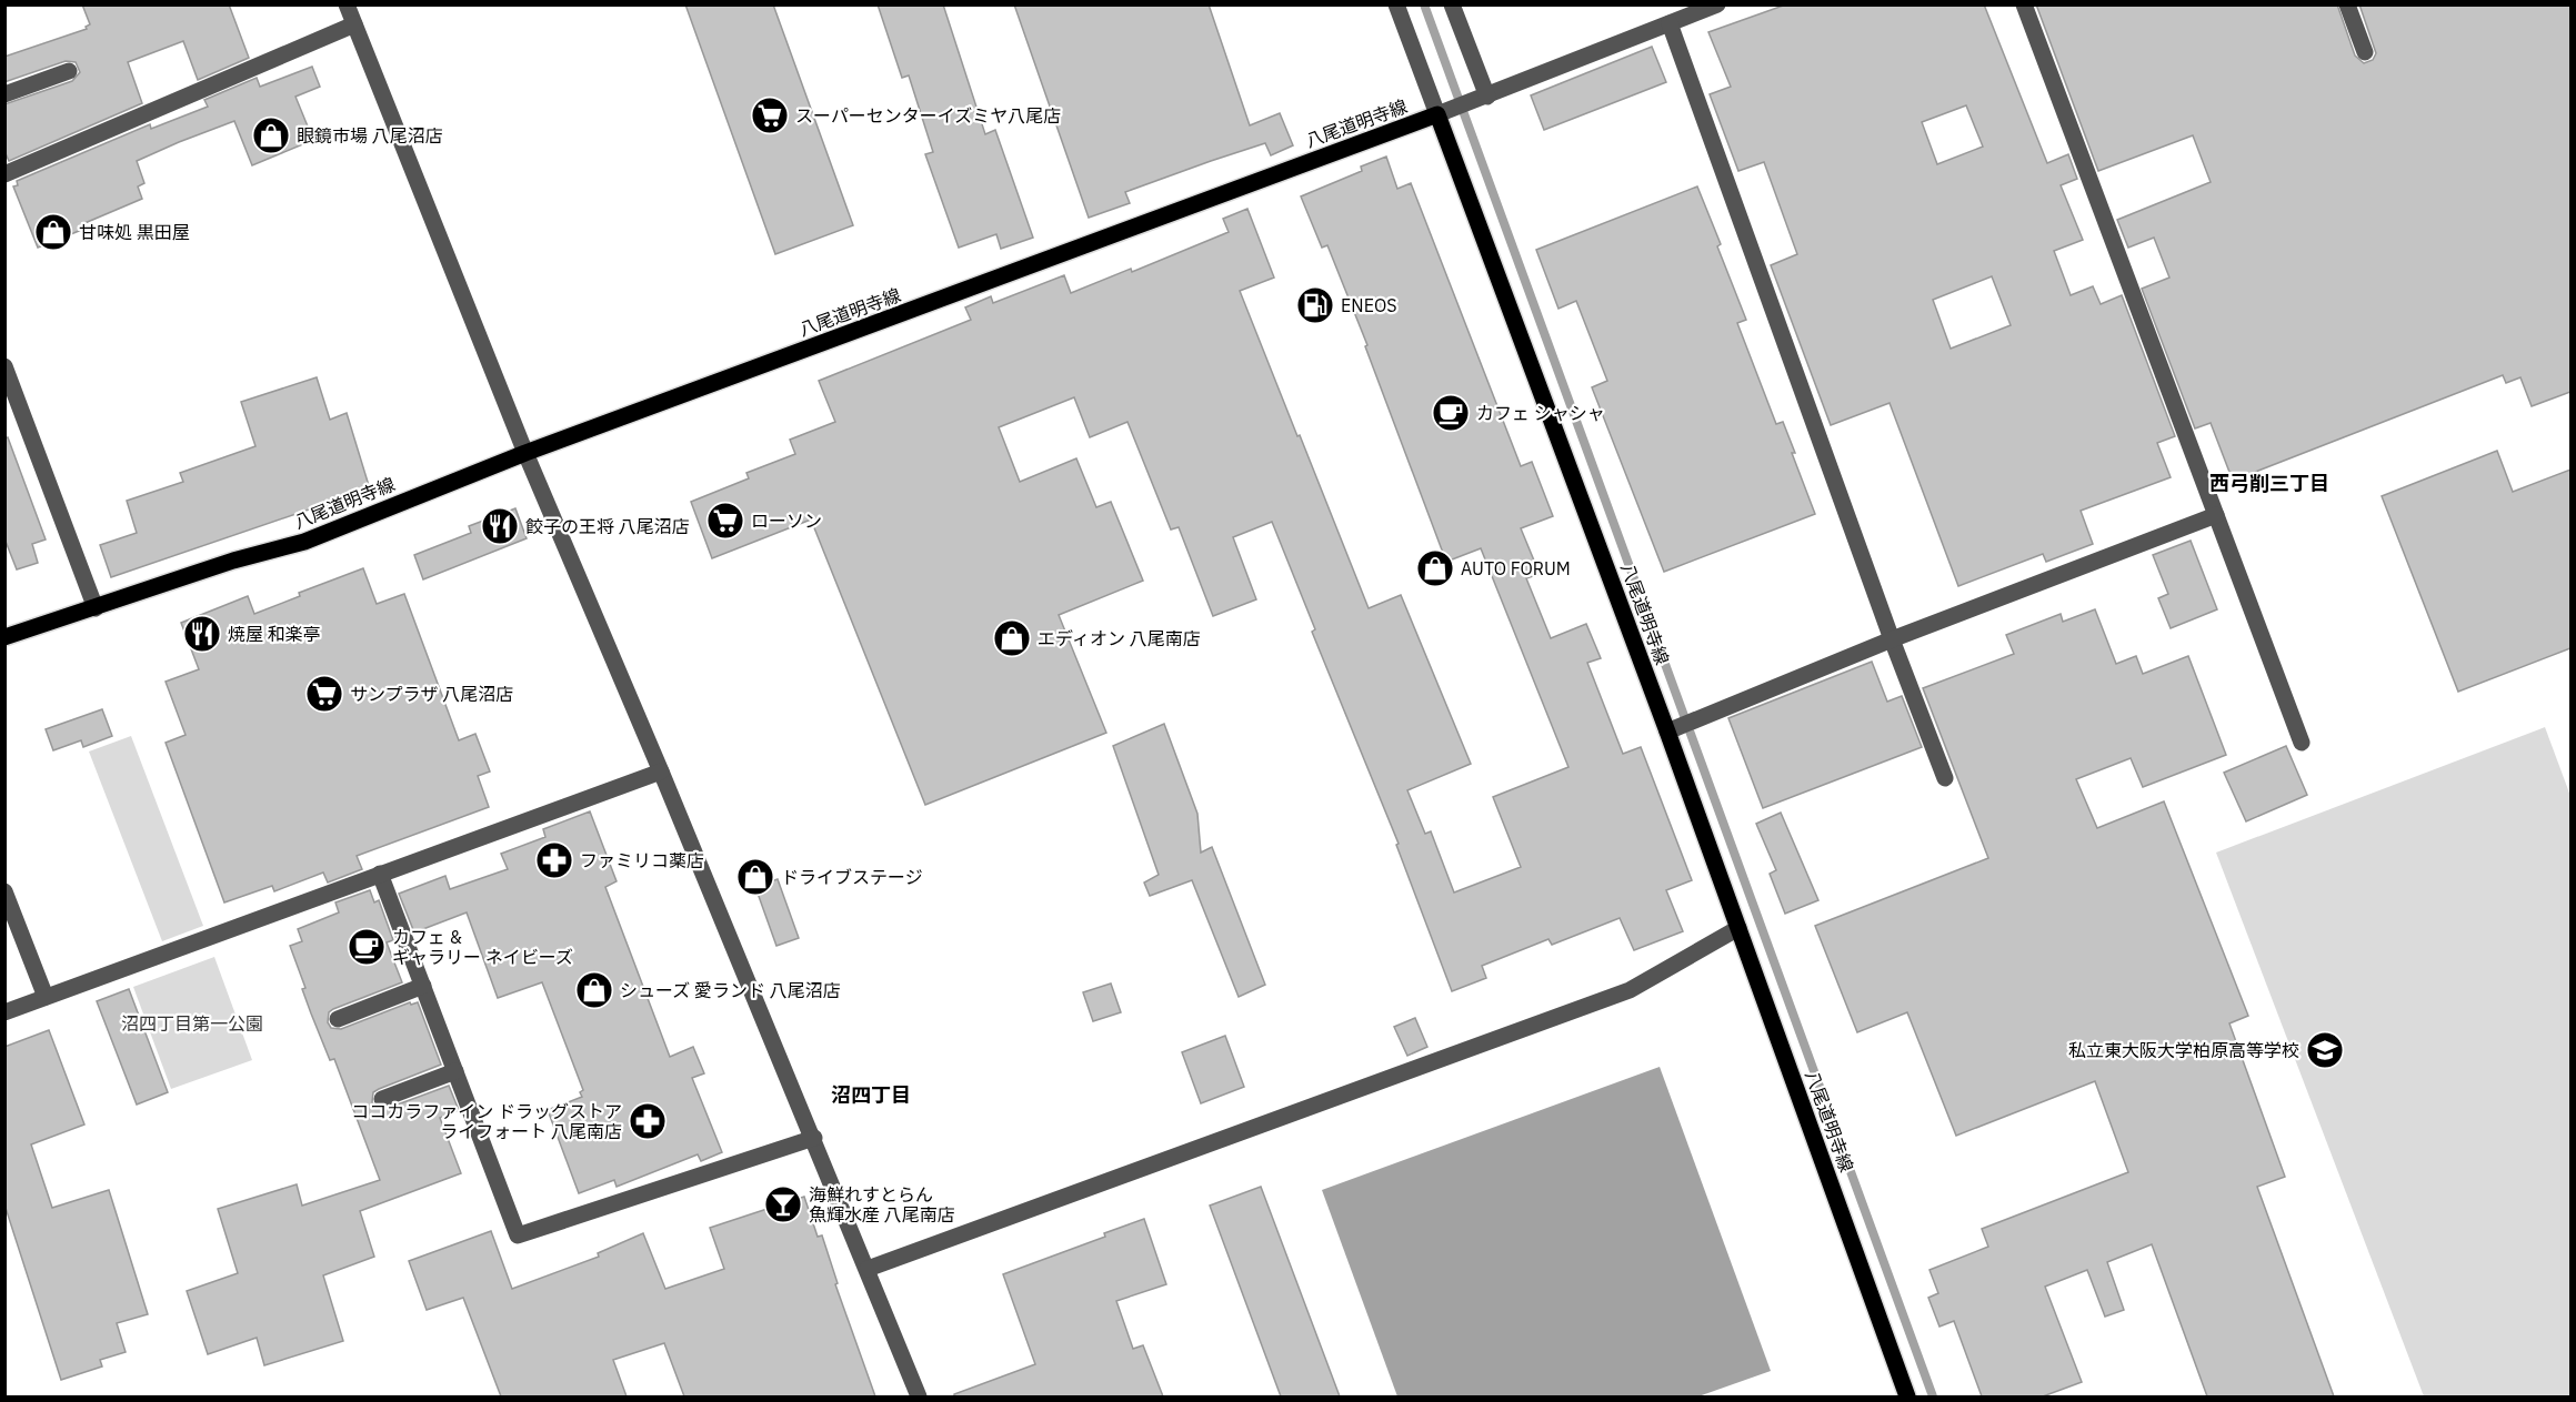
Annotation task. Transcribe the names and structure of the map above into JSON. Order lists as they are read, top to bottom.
{
  "streets": {
    "main road": ["八尾道明寺線"]
  },
  "districts": ["西弓削三丁目", "沼四丁目"],
  "parks": ["沼四丁目第一公園"],
  "places": {
    "supermarket": ["スーパーセンターイズミヤ八尾店", "ローソン", "サンプラザ 八尾沼店"],
    "shop": [
      "眼鏡市場 八尾沼店",
      "甘味処 黒田屋",
      "AUTO FORUM",
      "エディオン 八尾南店",
      "ドライブステージ",
      "シューズ 愛ランド 八尾沼店"
    ],
    "fuel station": ["ENEOS"],
    "cafe": ["カフェ シャシャ", "カフェ & ギャラリー ネイビーズ"],
    "restaurant": ["餃子の王将 八尾沼店", "焼屋 和楽亭"],
    "pharmacy": ["ファミリコ薬店", "ココカラファイン ドラッグストア ライフォート 八尾南店"],
    "school or university": ["私立東大阪大学柏原高等学校"],
    "bar": ["海鮮れすとらん 魚輝水産 八尾南店"]
  }
}
